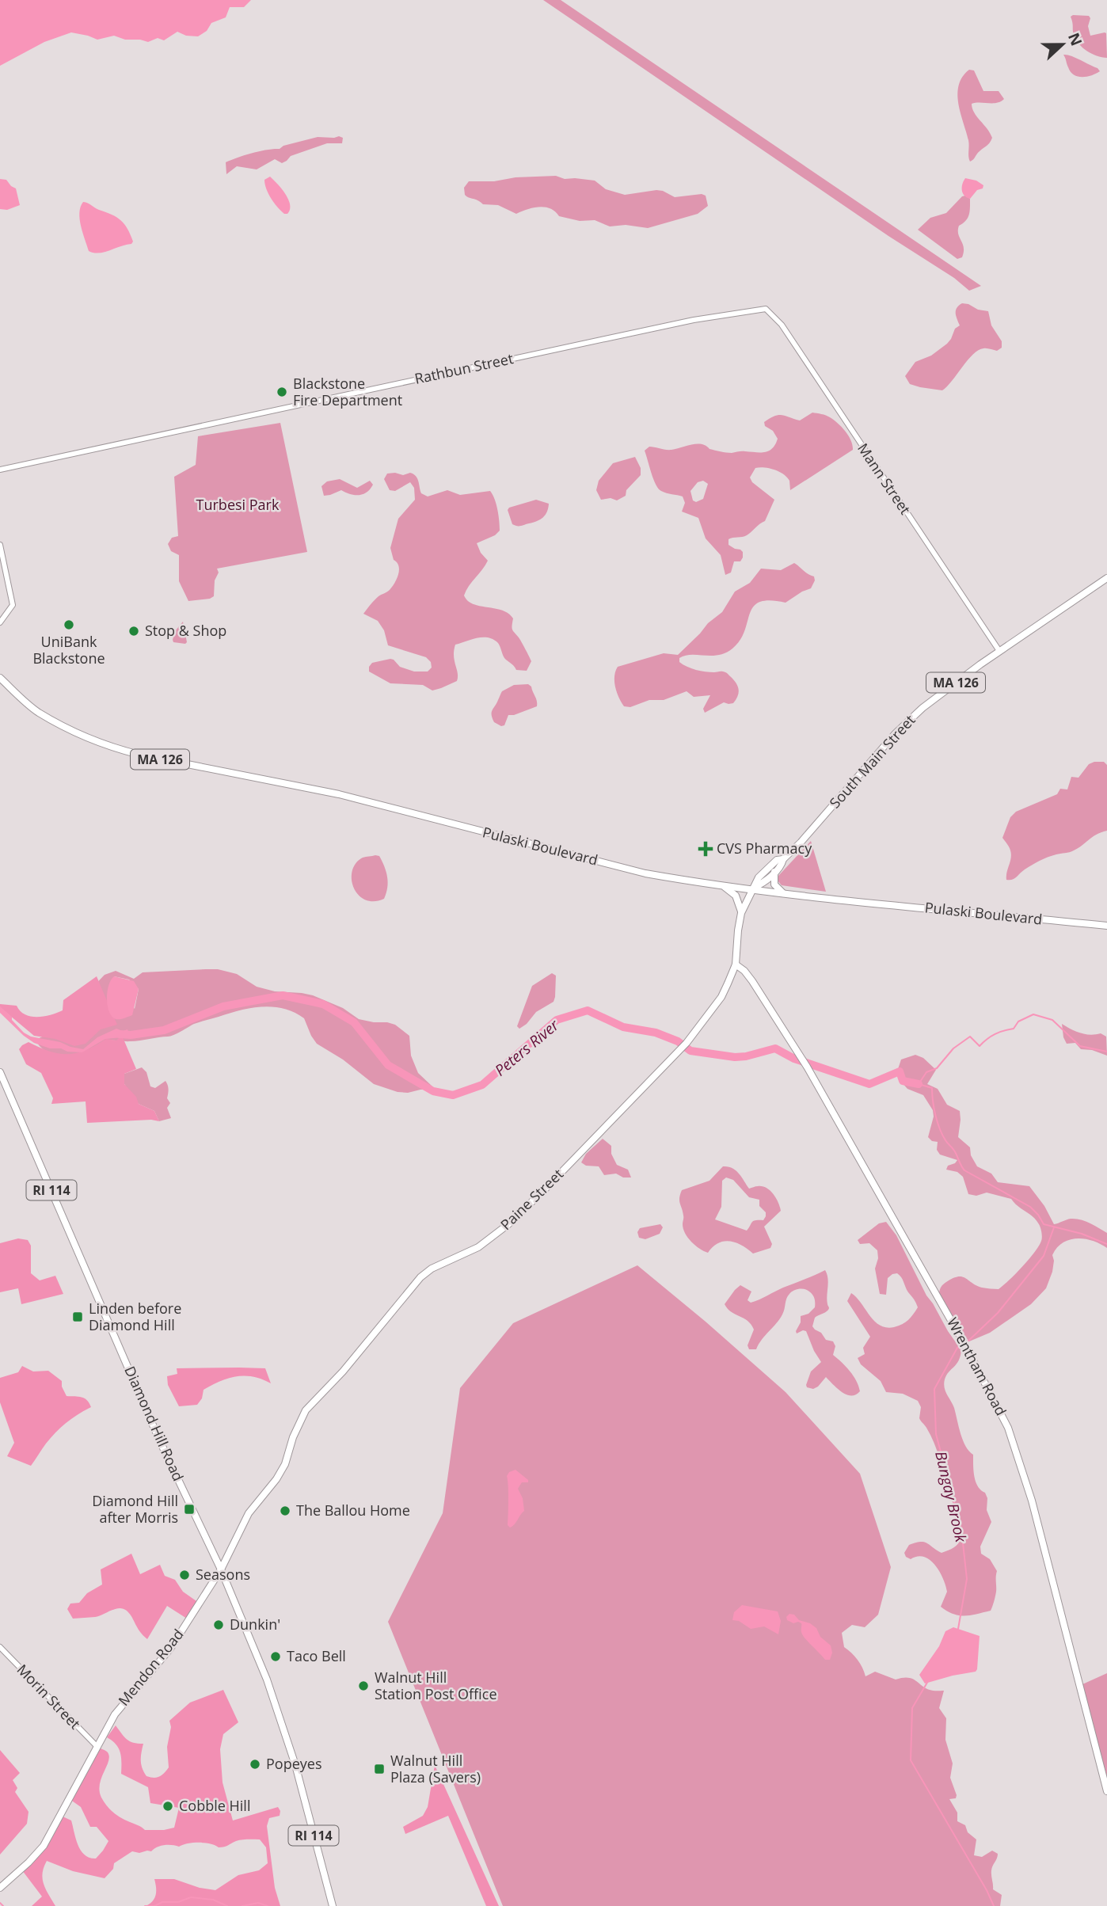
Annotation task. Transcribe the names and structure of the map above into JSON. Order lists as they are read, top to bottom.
{
  "streets": {
    "main road": [
      "MA 126",
      "South Main Street",
      "Pulaski Boulevard",
      "RI 114",
      "Paine Street",
      "Wrentham Road",
      "Diamond Hill Road",
      "Mendon Road"
    ],
    "street": ["Rathbun Street", "Mann Street", "Morin Street"]
  },
  "crossings": [
    ["Rathbun Street", "Mann Street"],
    ["Mann Street", "South Main Street"],
    ["South Main Street", "Pulaski Boulevard"],
    ["Paine Street", "Wrentham Road"],
    ["Paine Street", "Mendon Road"],
    ["Diamond Hill Road", "Mendon Road"],
    ["Mendon Road", "Morin Street"]
  ],
  "water": ["Peters River", "Bungay Brook"],
  "parks": ["Turbesi Park"],
  "places": {
    "other": [
      "Blackstone Fire Department",
      "UniBank Blackstone",
      "Stop & Shop",
      "The Ballou Home",
      "Seasons",
      "Dunkin'",
      "Taco Bell",
      "Walnut Hill Station Post Office",
      "Popeyes",
      "Cobble Hill"
    ],
    "health": ["CVS Pharmacy"],
    "transit": ["Linden before Diamond Hill", "Diamond Hill after Morris", "Walnut Hill Plaza (Savers)"]
  },
  "north": "right"
}
